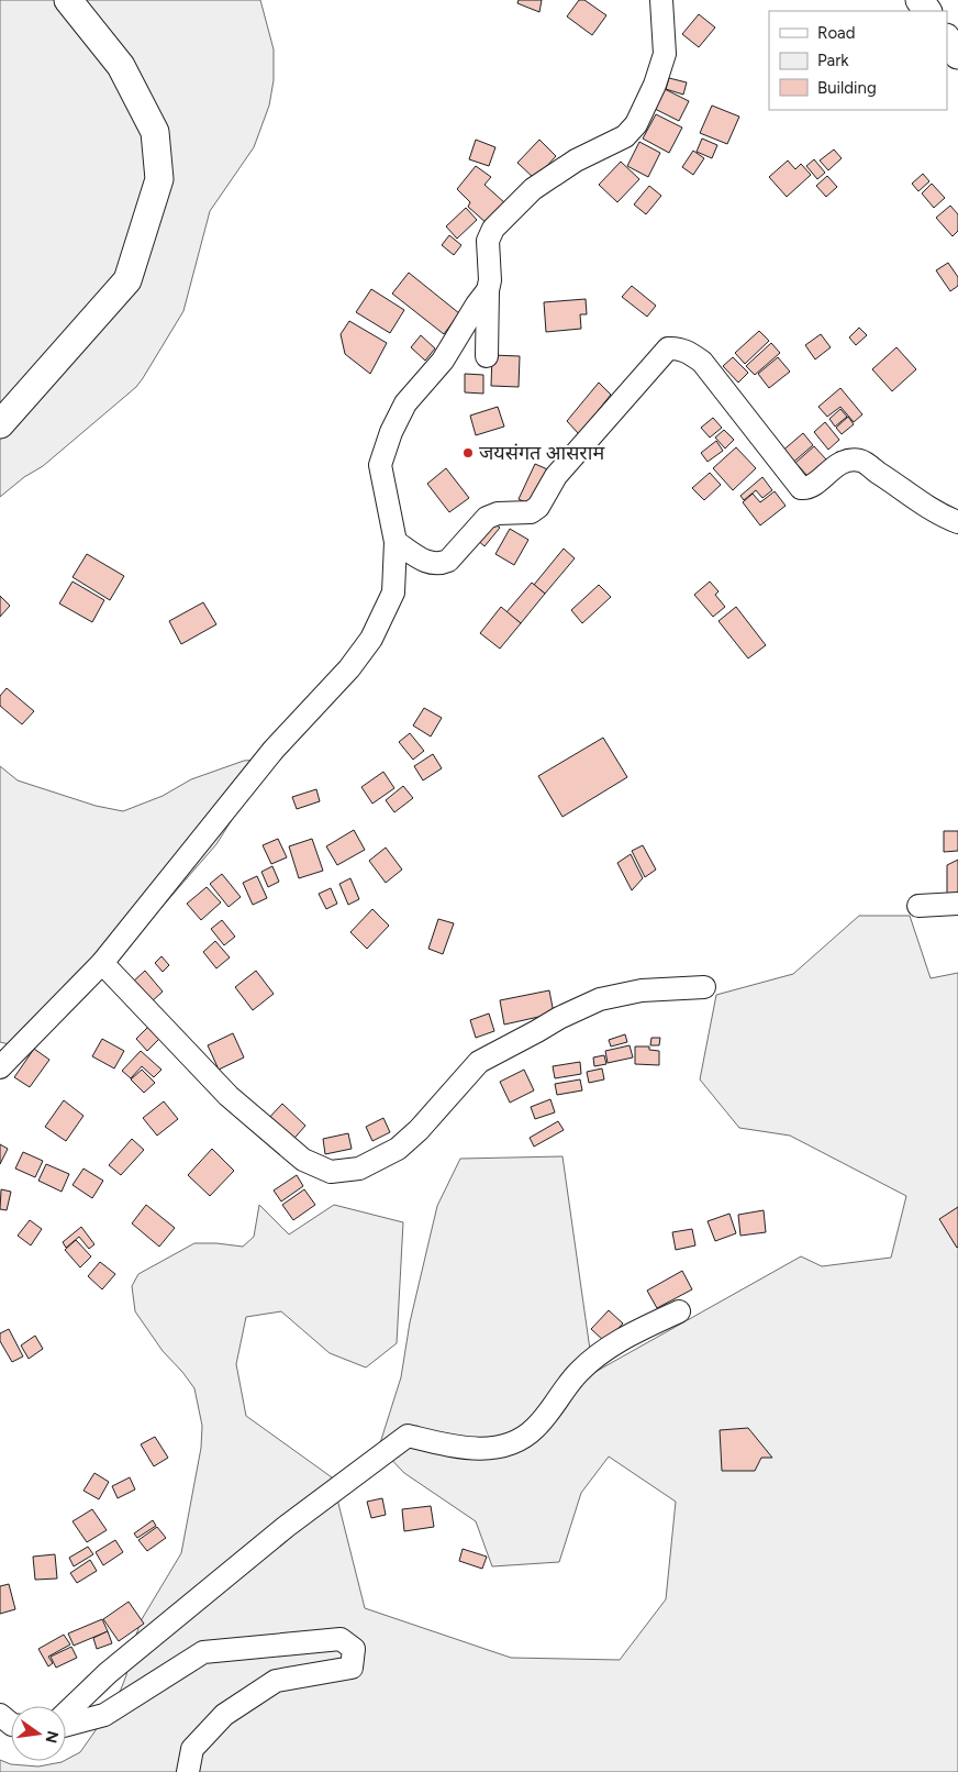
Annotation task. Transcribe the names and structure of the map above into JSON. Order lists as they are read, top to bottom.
{
  "places": ["जयसंगत आसराम"],
  "legend": ["Road", "Park", "Building"],
  "north": "right"
}
